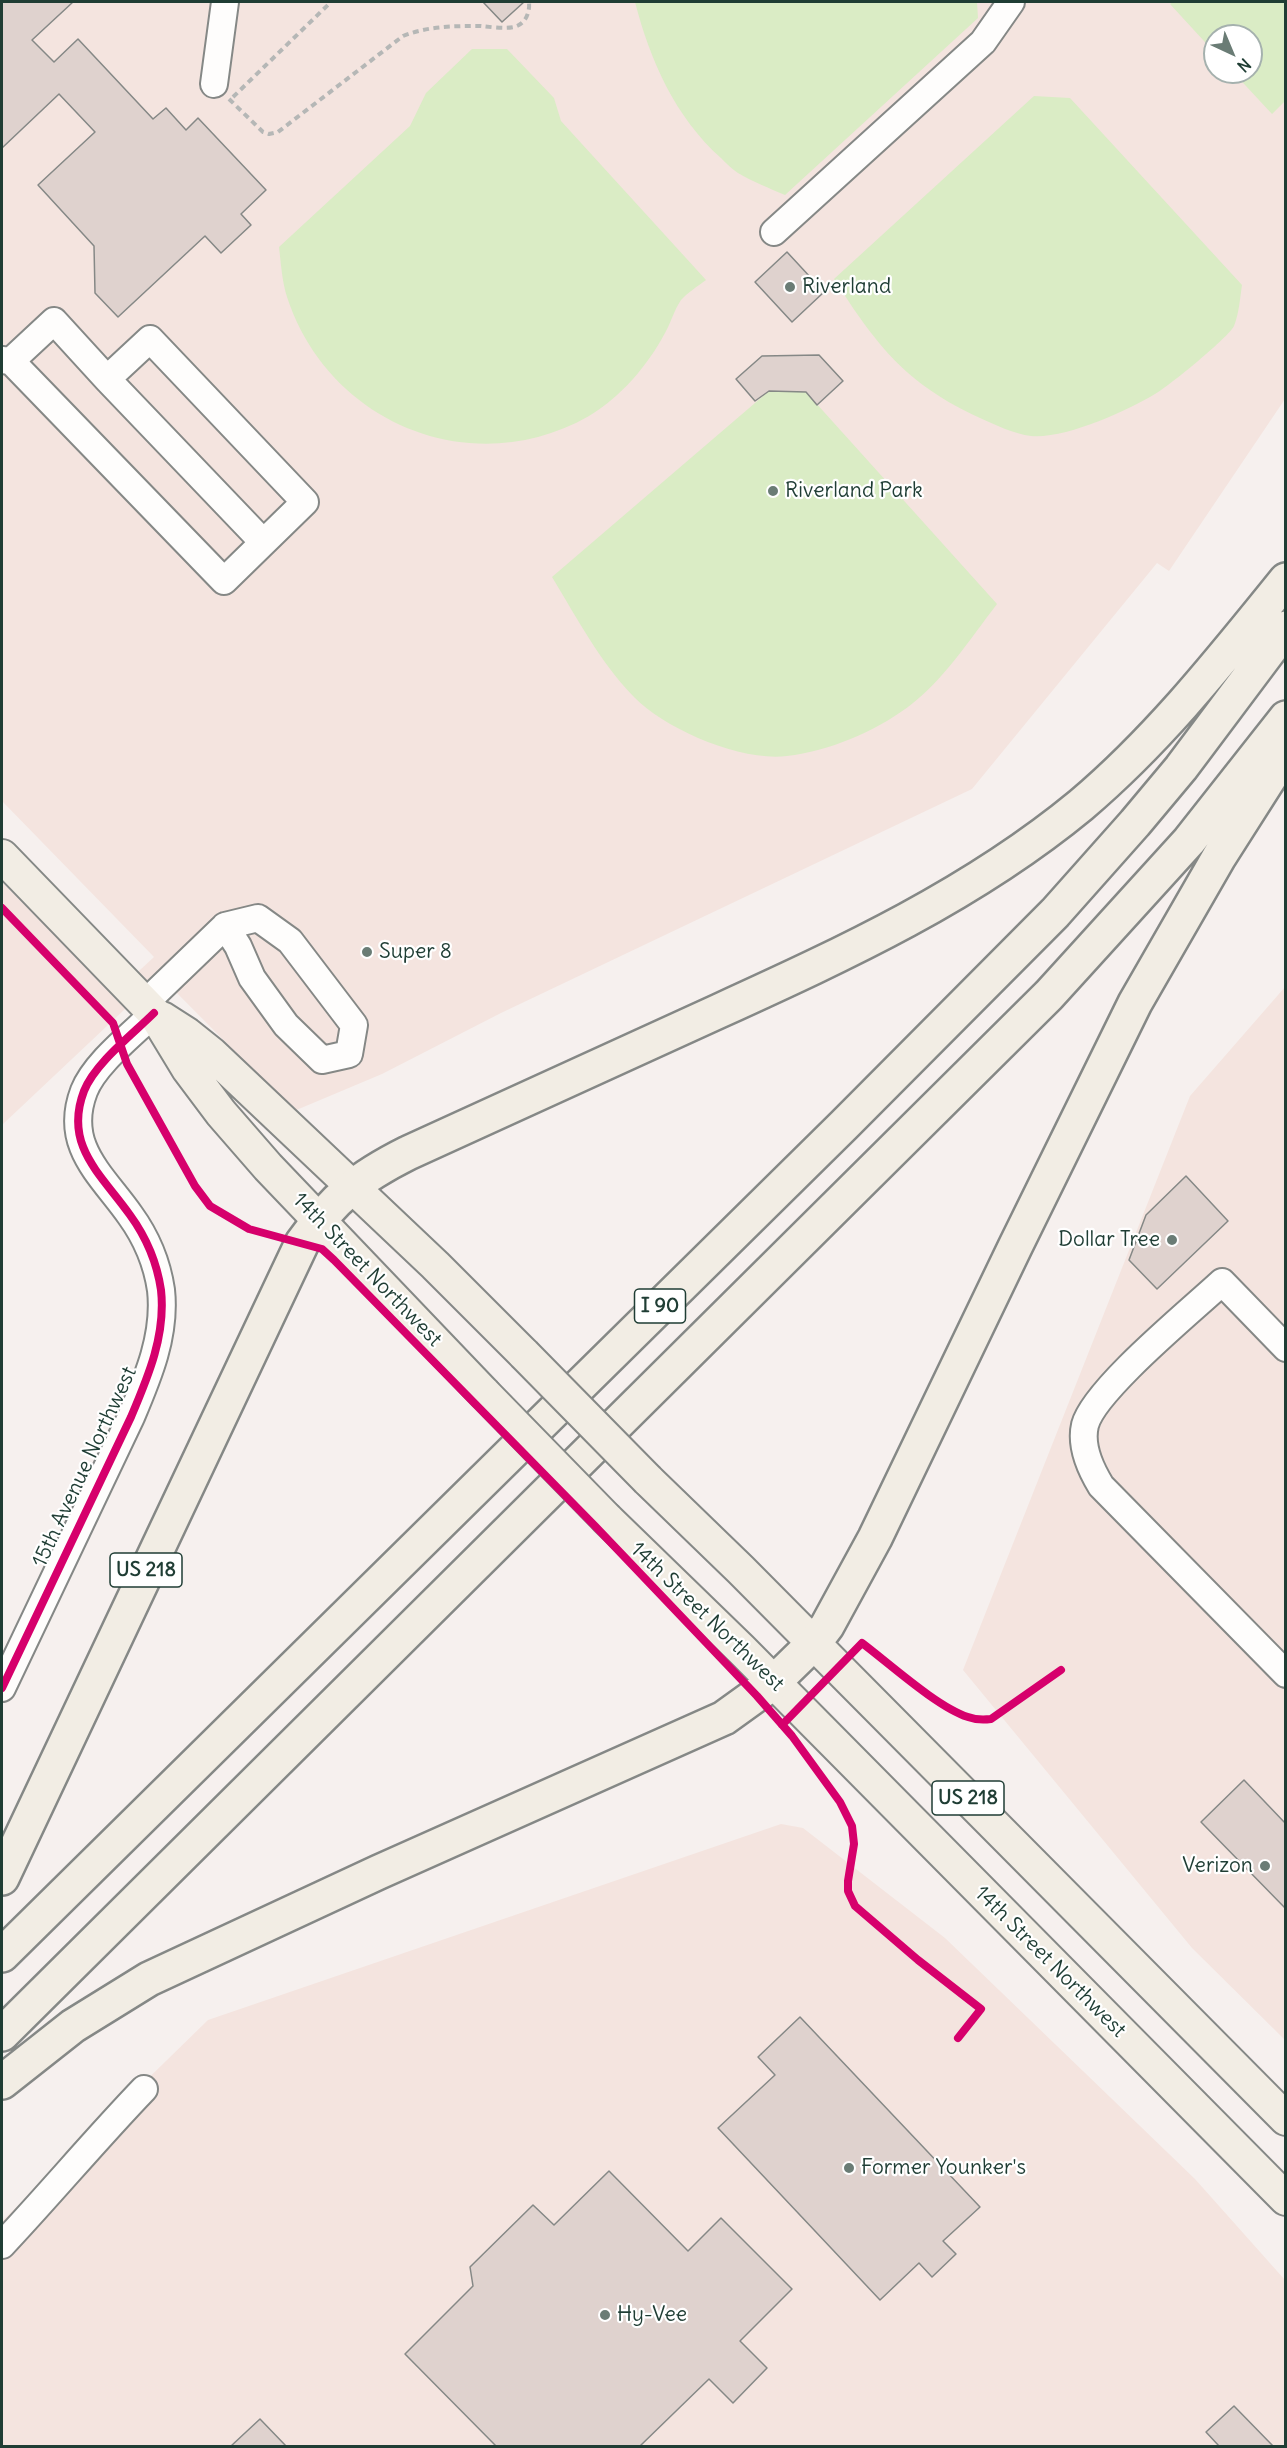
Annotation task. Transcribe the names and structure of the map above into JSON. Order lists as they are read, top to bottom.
{
  "streets": {
    "highway": ["I 90", "US 218"],
    "main road": ["14th Street Northwest"],
    "street": ["15th Avenue Northwest"]
  },
  "crossings": [
    ["14th Street Northwest", "15th Avenue Northwest"],
    ["14th Street Northwest", "US 218"]
  ],
  "places": [
    "Riverland",
    "Riverland Park",
    "Super 8",
    "Dollar Tree",
    "Verizon",
    "Former Younker's",
    "Hy-Vee"
  ],
  "north": "bottom right"
}
